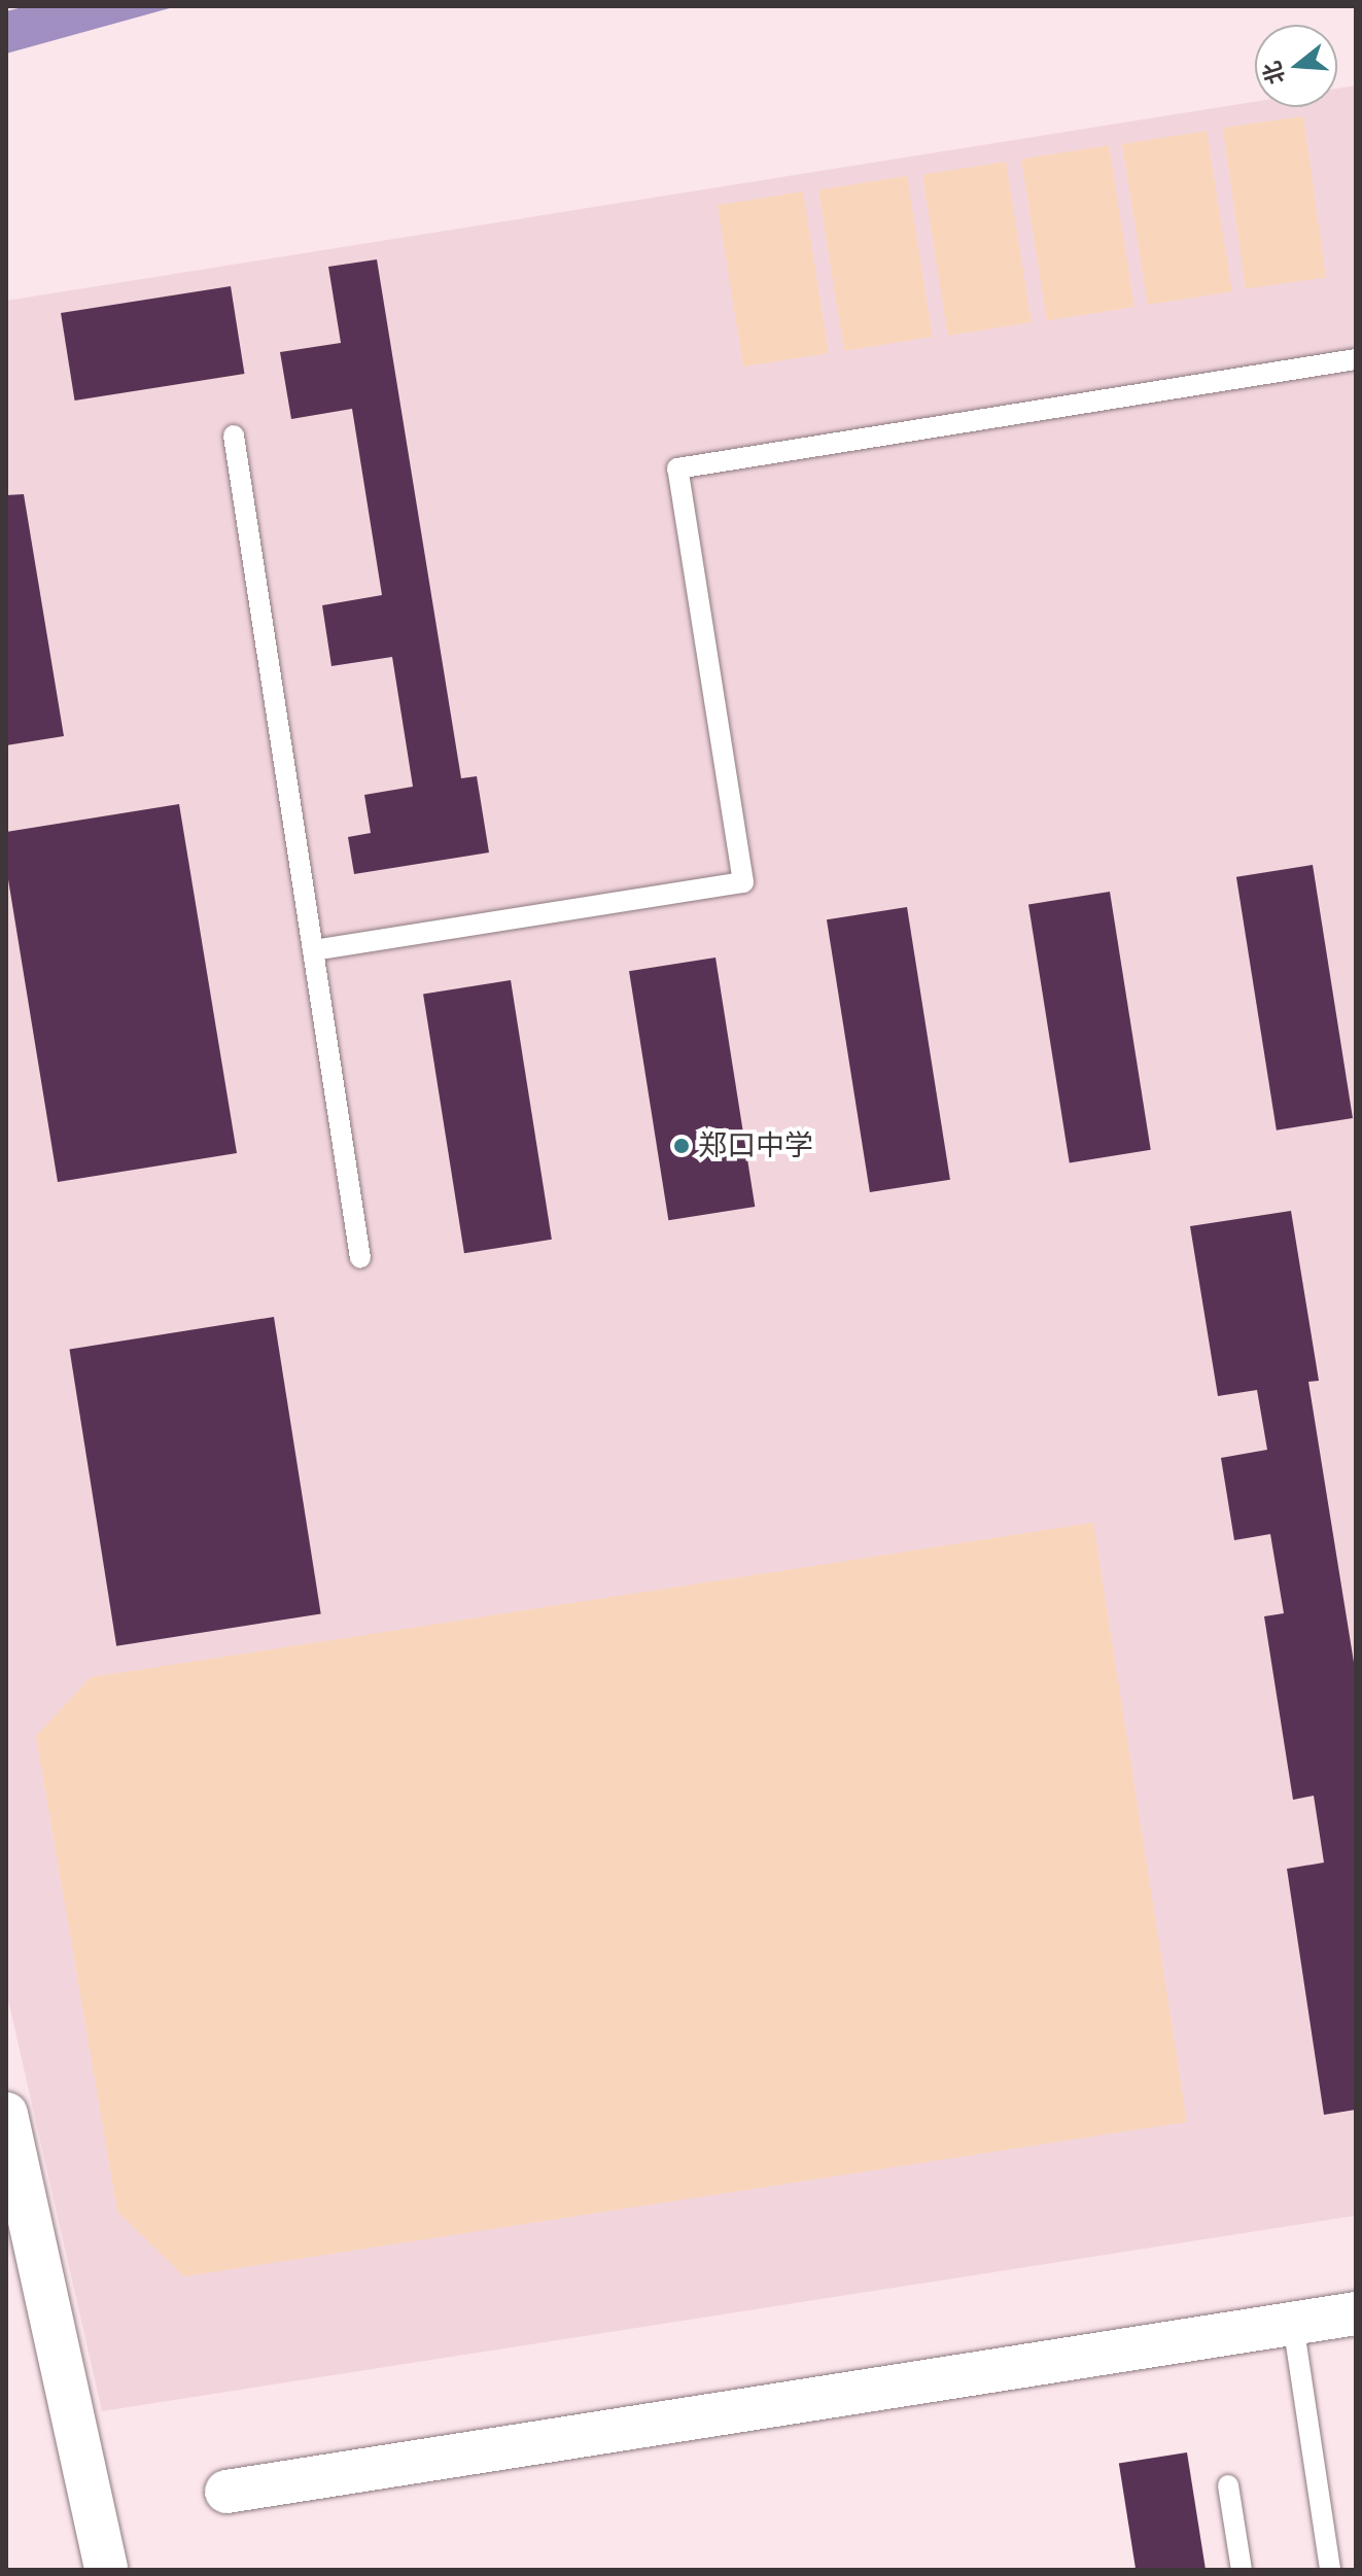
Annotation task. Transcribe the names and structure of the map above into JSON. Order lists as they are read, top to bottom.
{
  "places": ["郑口中学"],
  "north": "left"
}
